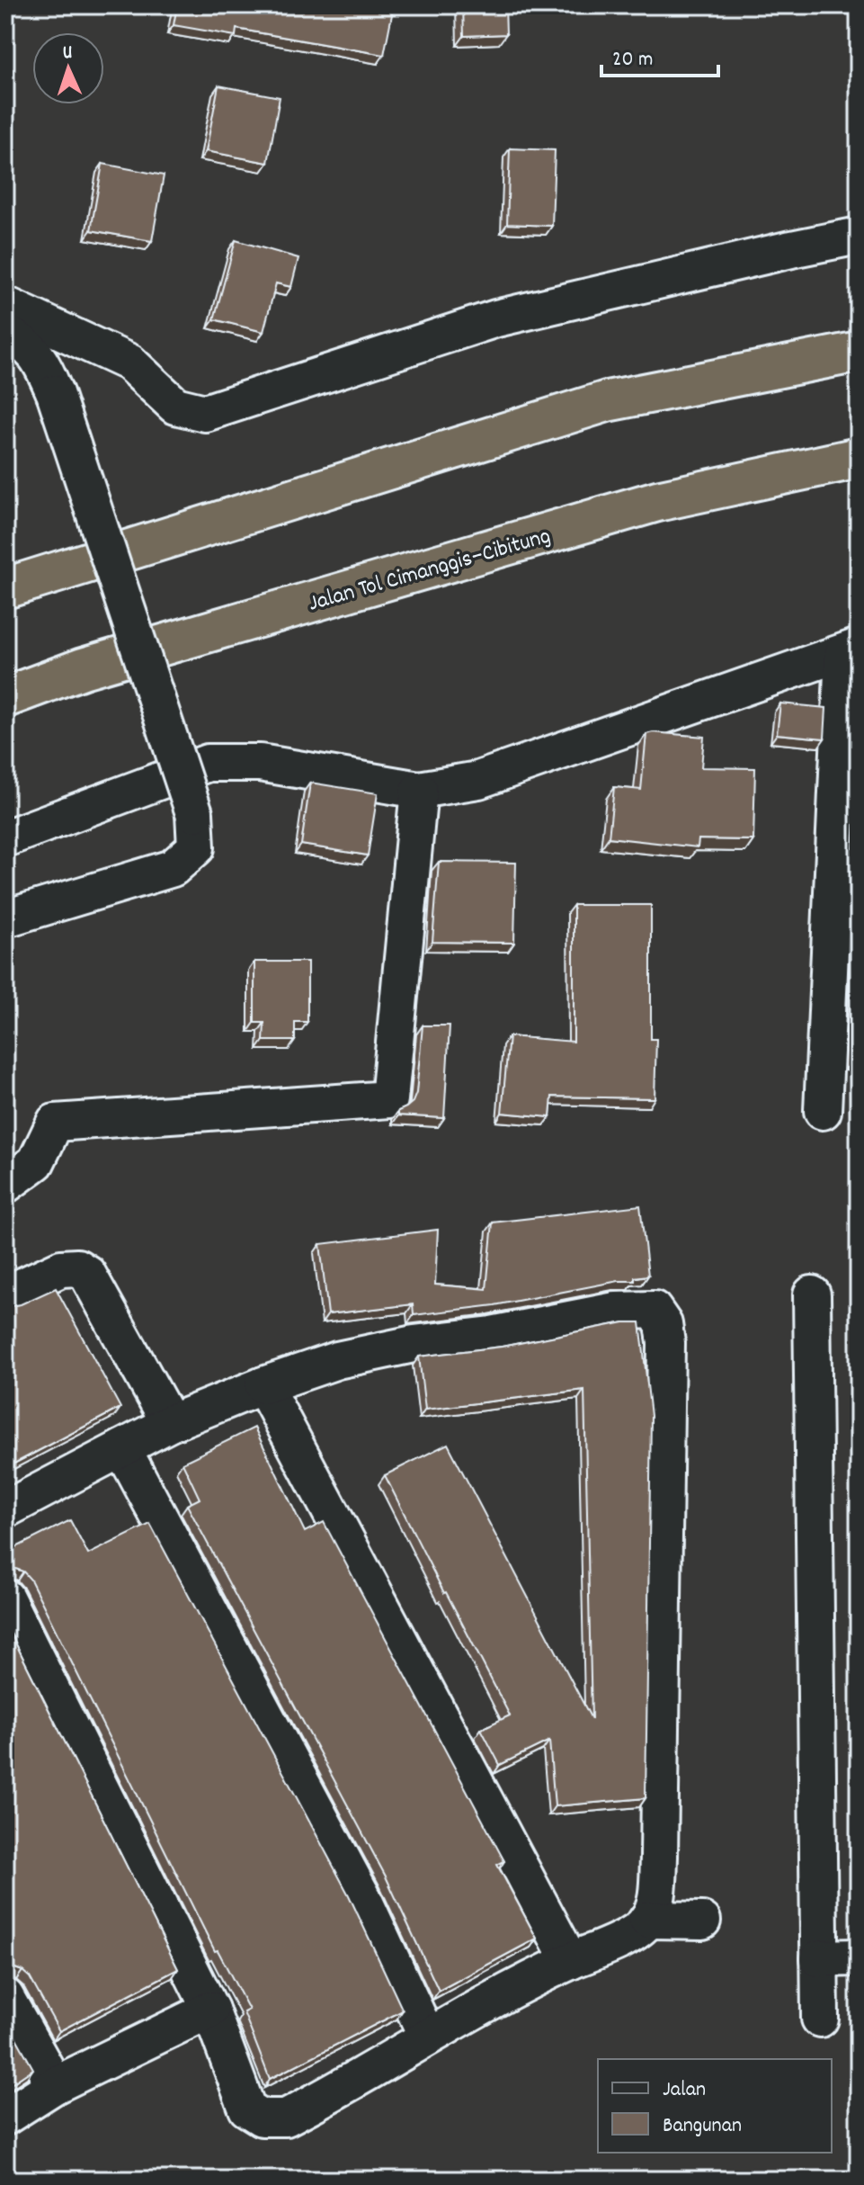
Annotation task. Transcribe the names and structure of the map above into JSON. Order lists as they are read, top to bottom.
{
  "streets": {
    "highway": ["Jalan Tol Cimanggis–Cibitung"]
  },
  "legend": ["Jalan", "Bangunan"],
  "scale_bar": "20 m",
  "north": "top"
}
